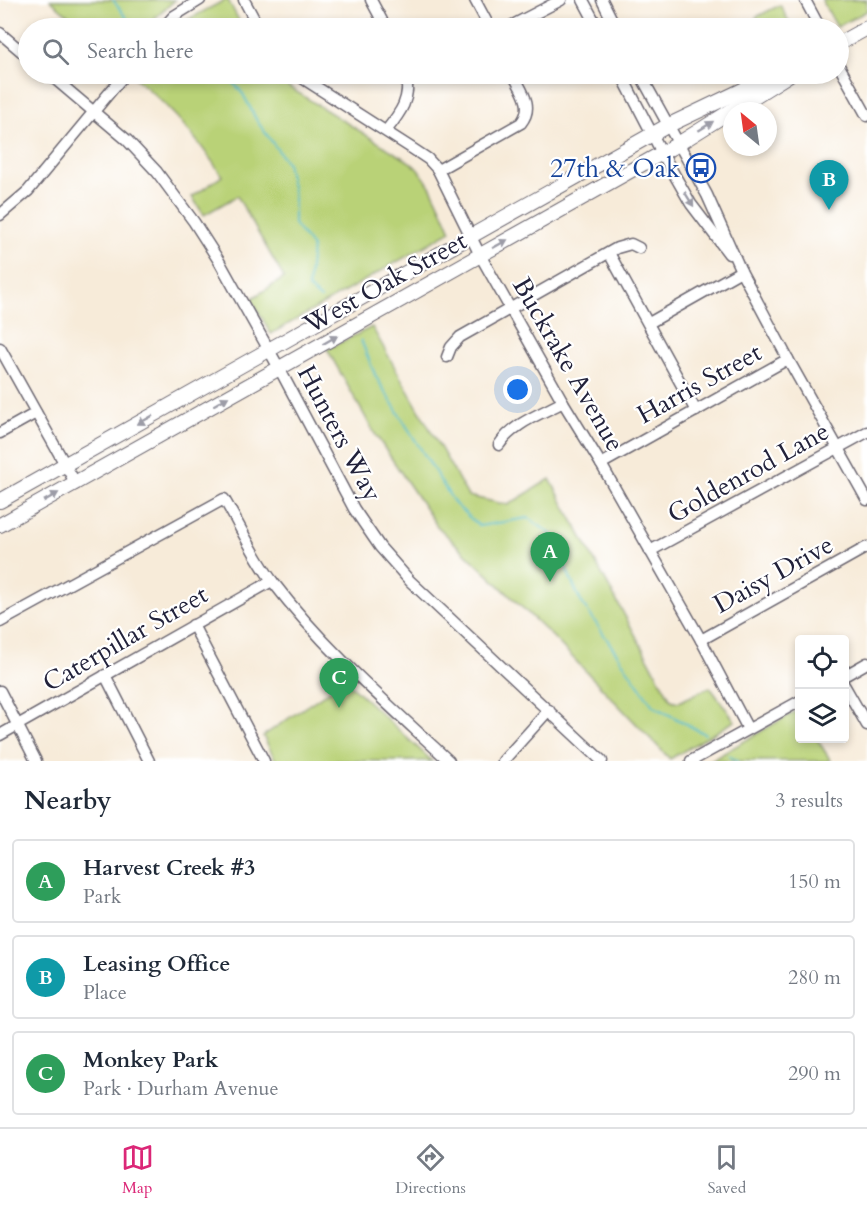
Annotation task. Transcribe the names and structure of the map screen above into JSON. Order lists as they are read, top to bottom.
{
  "streets": {
    "main road": ["West Oak Street"],
    "street": [
      "Buckrake Avenue",
      "Harris Street",
      "Hunters Way",
      "Goldenrod Lane",
      "Daisy Drive",
      "Caterpillar Street"
    ]
  },
  "crossings": [
    ["West Oak Street", "Buckrake Avenue"],
    ["West Oak Street", "Hunters Way"],
    ["Buckrake Avenue", "Harris Street"],
    ["Buckrake Avenue", "Goldenrod Lane"],
    ["Buckrake Avenue", "Daisy Drive"]
  ],
  "places": {
    "bus stop": ["27th & Oak"]
  },
  "north": "top left",
  "page": {
    "search": "Search here",
    "pins": ["B", "A", "C"],
    "heading": ["Nearby", "3 results"],
    "list": [
      {
        "mark": "A",
        "name": "Harvest Creek #3",
        "note": "Park",
        "value": "150 m"
      },
      {
        "mark": "B",
        "name": "Leasing Office",
        "note": "Place",
        "value": "280 m"
      },
      {
        "mark": "C",
        "name": "Monkey Park",
        "note": "Park · Durham Avenue",
        "value": "290 m"
      }
    ],
    "nav": ["Map", "Directions", "Saved"]
  }
}
